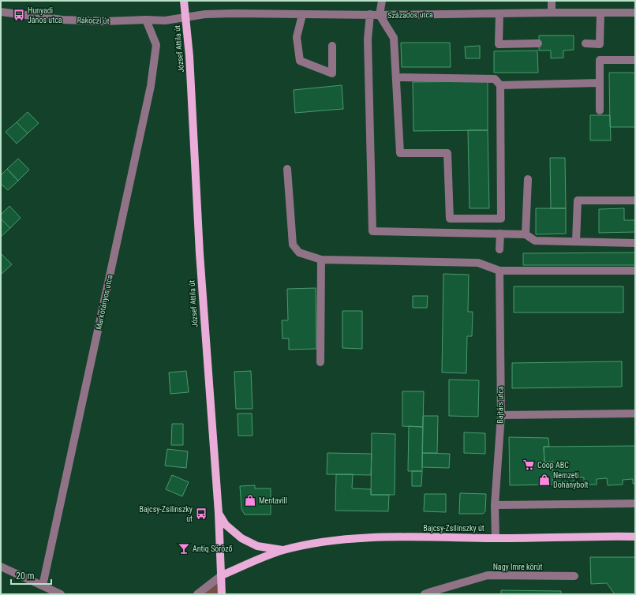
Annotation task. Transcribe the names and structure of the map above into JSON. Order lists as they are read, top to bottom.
{
  "streets": {
    "main road": ["József Attila út", "Bajcsy-Zsilinszky út"],
    "street": [
      "Százados utca",
      "Rákóczi út",
      "Markotányos utca",
      "Bajtárs utca",
      "Nagy Imre körút"
    ]
  },
  "crossings": [
    ["Százados utca", "Rákóczi út"],
    ["Százados utca", "József Attila út"],
    ["Rákóczi út", "József Attila út"],
    ["Rákóczi út", "Markotányos utca"],
    ["József Attila út", "Bajcsy-Zsilinszky út"],
    ["Bajtárs utca", "Bajcsy-Zsilinszky út"]
  ],
  "places": {
    "bus stop": ["Hunyadi János utca", "Bajcsy-Zsilinszky út"],
    "supermarket": ["Coop ABC"],
    "shop": ["Nemzeti Dohánybolt", "Mentavill"],
    "bar": ["Antiq Söröző"]
  },
  "scale_bar": "20 m"
}
